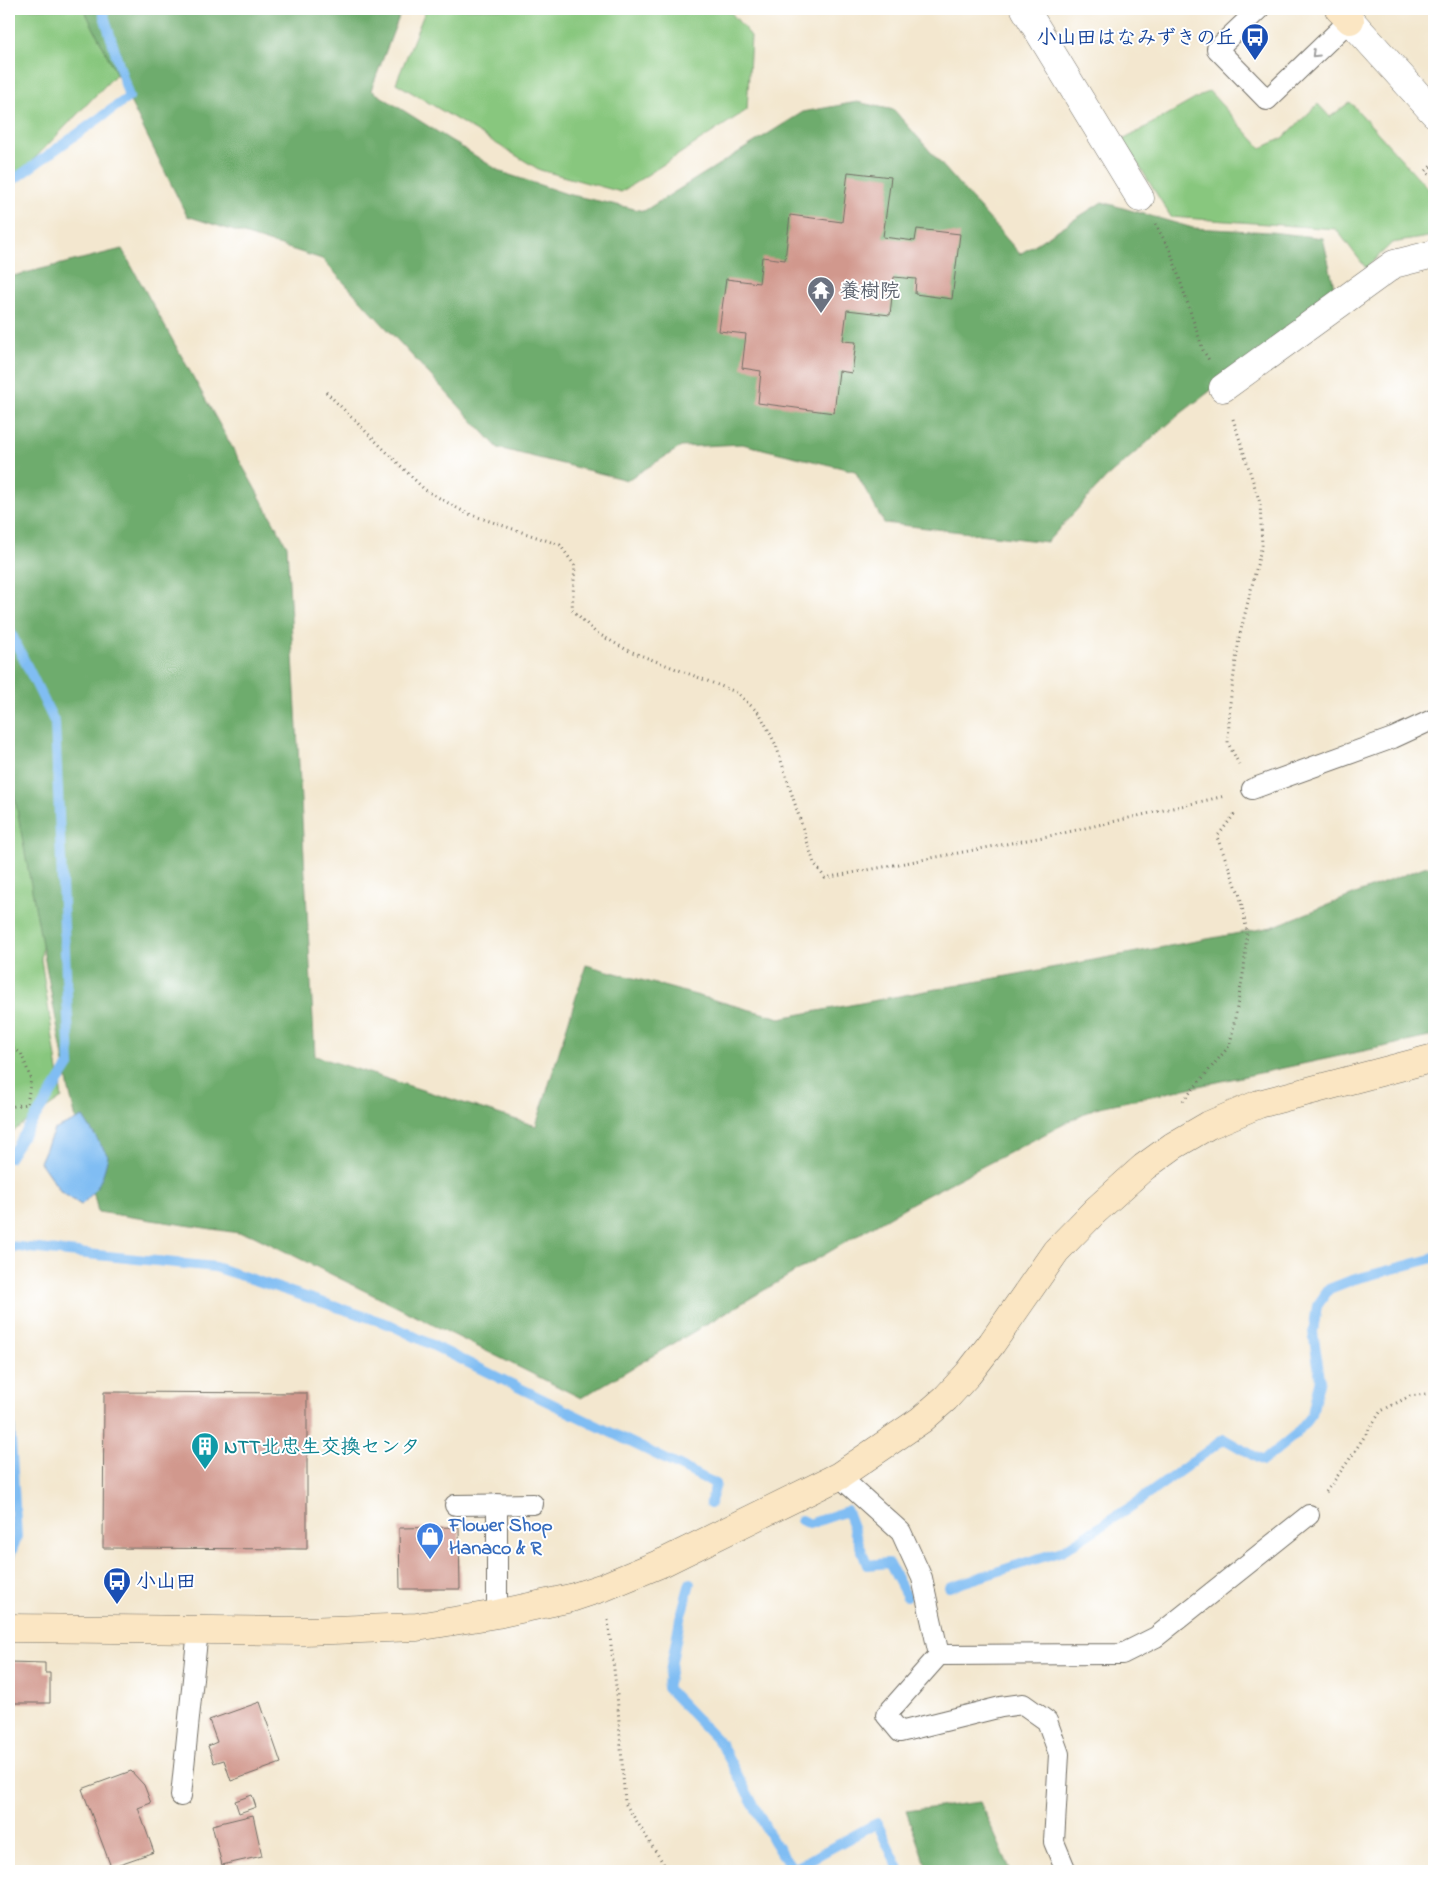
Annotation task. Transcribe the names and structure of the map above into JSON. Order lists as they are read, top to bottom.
{
  "places": {
    "bus stop": ["小山田はなみずきの丘", "小山田"],
    "temple": ["養樹院"],
    "building": ["NTT北忠生交換センタ"],
    "shop": ["Flower Shop Hanaco & R"]
  }
}
